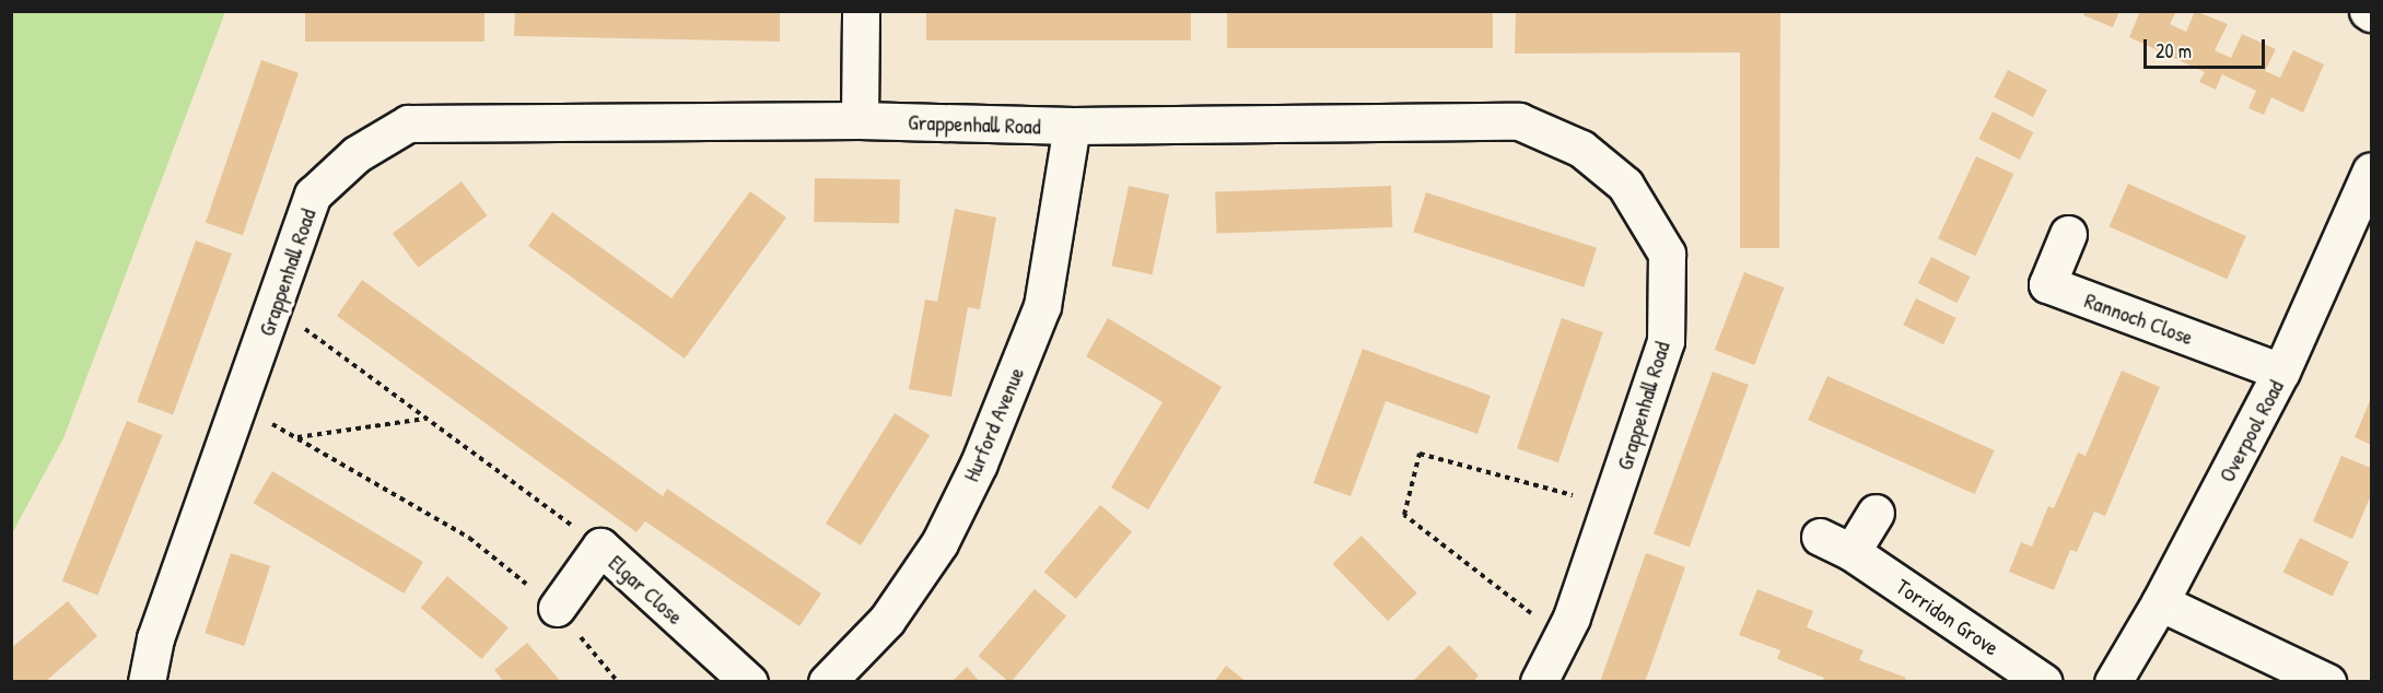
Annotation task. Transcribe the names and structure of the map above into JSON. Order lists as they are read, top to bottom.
{
  "streets": {
    "street": [
      "Grappenhall Road",
      "Rannoch Close",
      "Hurford Avenue",
      "Overpool Road",
      "Elgar Close",
      "Torridon Grove"
    ]
  },
  "crossings": [
    ["Grappenhall Road", "Hurford Avenue"],
    ["Rannoch Close", "Overpool Road"]
  ],
  "scale_bar": "20 m"
}
